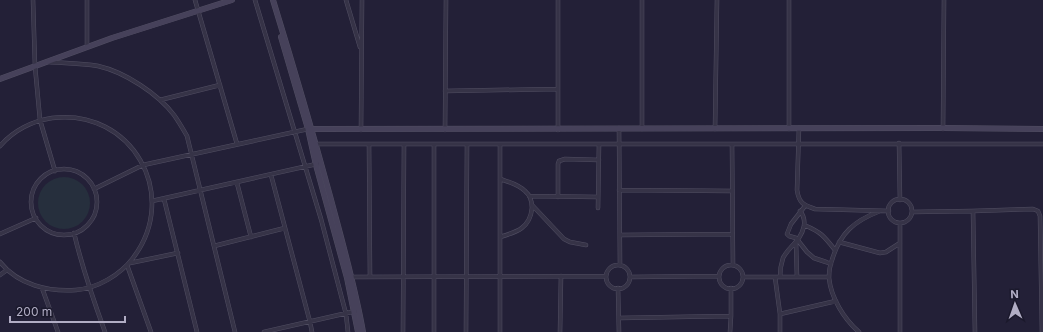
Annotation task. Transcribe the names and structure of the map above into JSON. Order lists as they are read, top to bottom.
{
  "scale_bar": "200 m",
  "north": "top"
}
